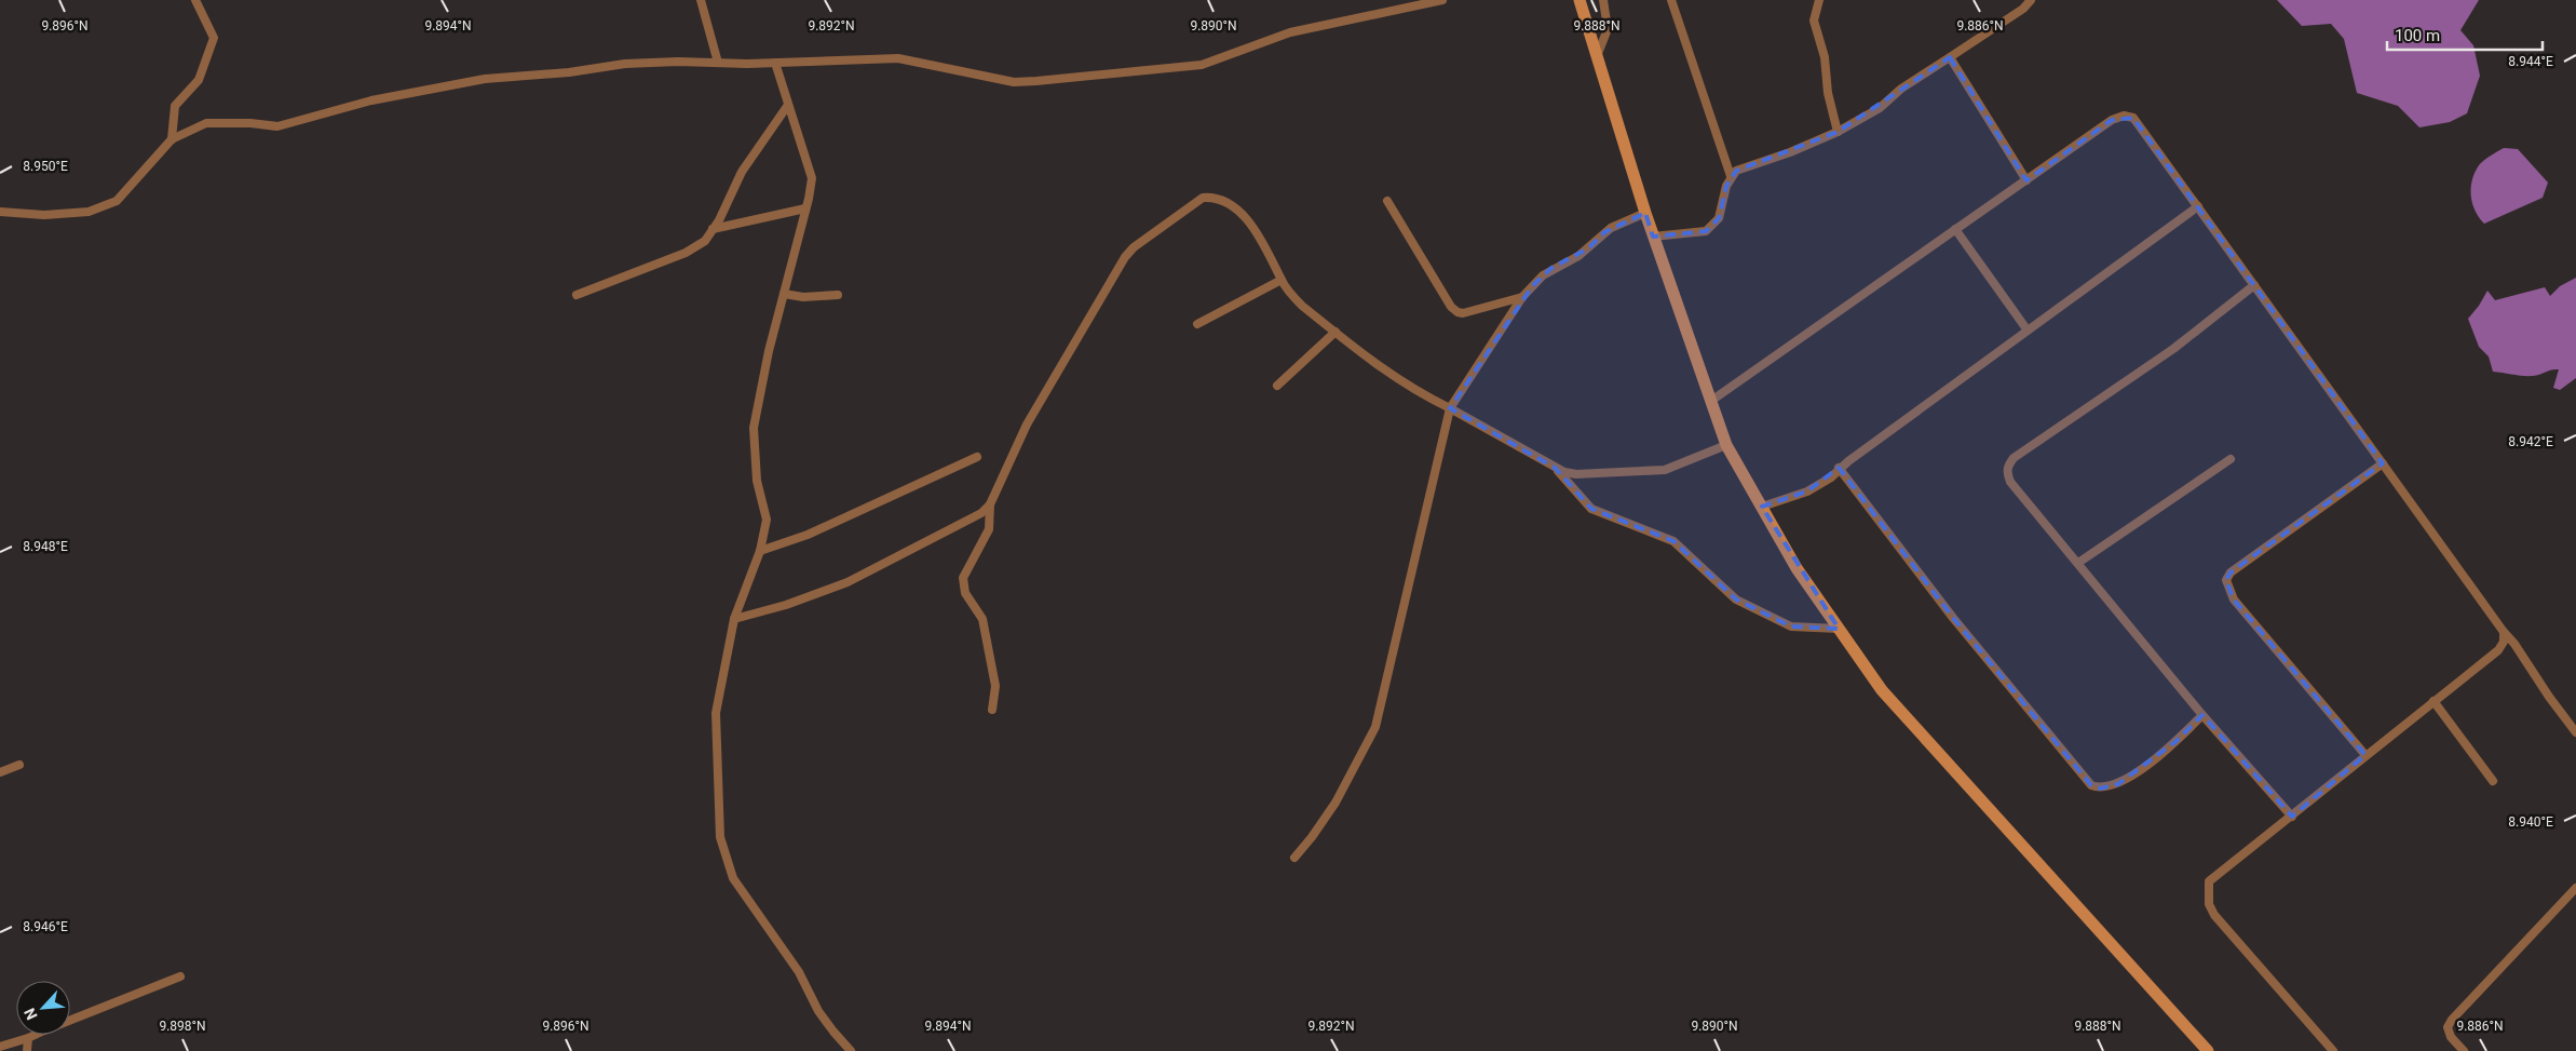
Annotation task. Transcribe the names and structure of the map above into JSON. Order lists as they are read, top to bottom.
{
  "scale_bar": "100 m",
  "north": "bottom left",
  "coordinates": [
    "9.896°N",
    "9.894°N",
    "9.892°N",
    "9.890°N",
    "9.888°N",
    "9.886°N",
    "8.944°E",
    "8.950°E",
    "8.942°E",
    "8.948°E",
    "8.940°E",
    "8.946°E",
    "9.898°N"
  ]
}
